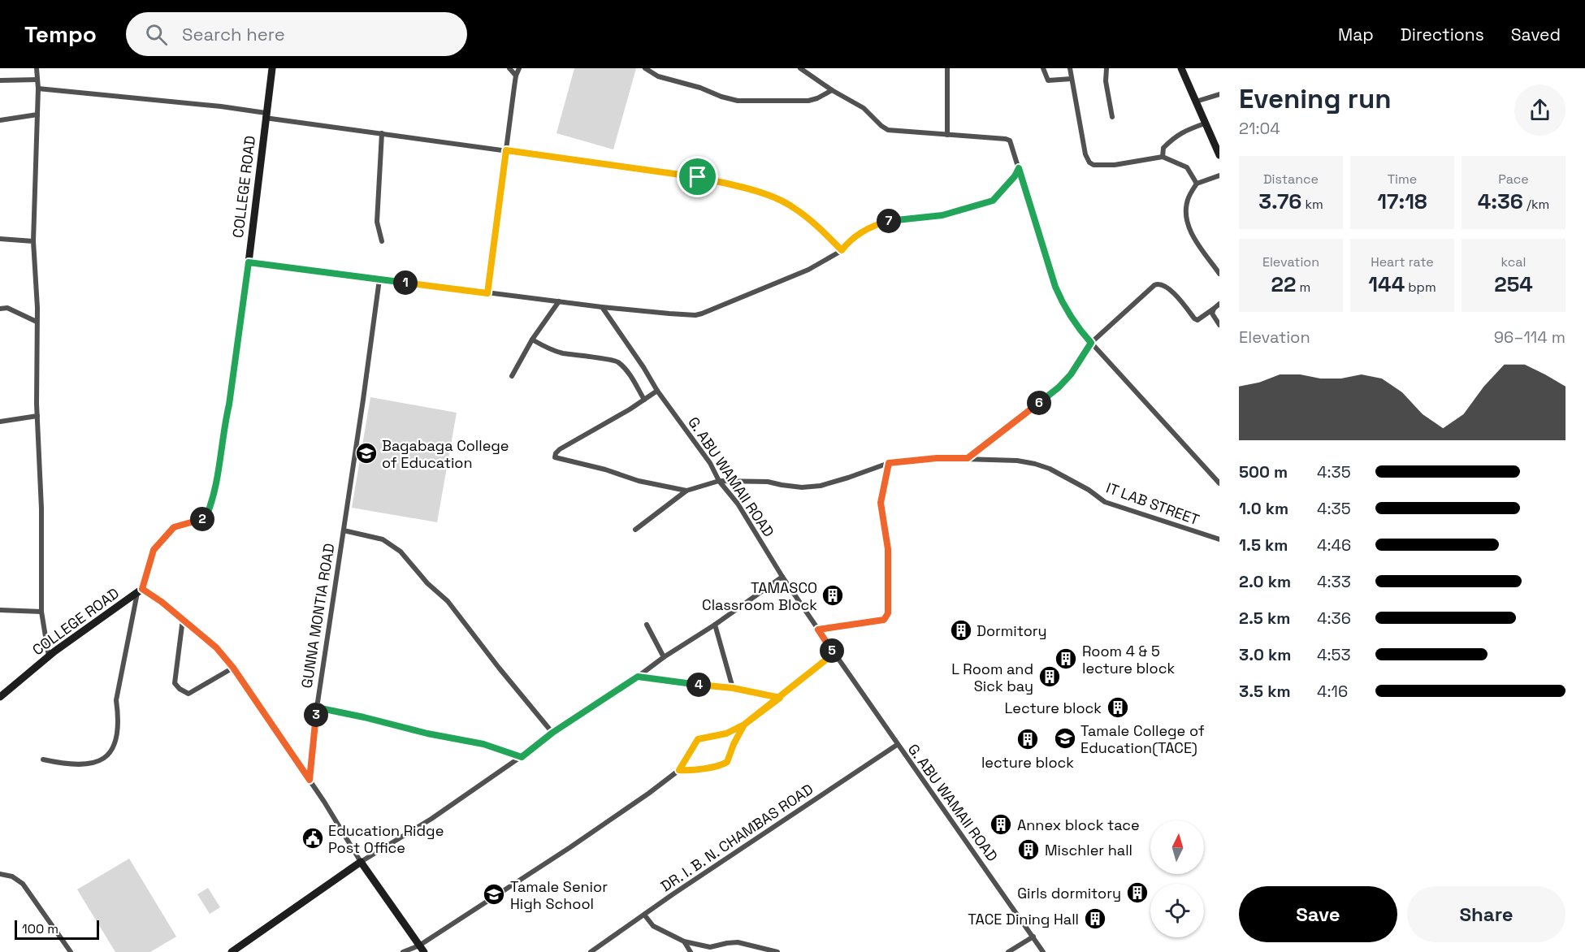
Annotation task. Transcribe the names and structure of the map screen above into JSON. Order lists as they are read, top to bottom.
{
  "streets": {
    "street": [
      "COLLEGE ROAD",
      "G. ABU WAMAII ROAD",
      "IT LAB STREET",
      "GUNNA MONTIA ROAD",
      "DR. I. B. N. CHAMBAS ROAD"
    ]
  },
  "crossings": [
    ["G. ABU WAMAII ROAD", "IT LAB STREET"],
    ["G. ABU WAMAII ROAD", "DR. I. B. N. CHAMBAS ROAD"]
  ],
  "places": {
    "school or university": ["Bagabaga College of Education", "Tamale College of Education(TACE)", "Tamale Senior High School"],
    "building": [
      "TAMASCO Classroom Block",
      "Dormitory",
      "Room 4 & 5 lecture block",
      "L Room and Sick bay",
      "Lecture block",
      "lecture block",
      "Annex block tace",
      "Mischler hall",
      "Girls dormitory",
      "TACE Dining Hall"
    ],
    "public building": ["Education Ridge Post Office"]
  },
  "scale_bar": "100 m",
  "north": "top",
  "page": {
    "header": "Tempo",
    "search": "Search here",
    "nav": ["Map", "Directions", "Saved"],
    "heading": ["Evening run", "21:04"],
    "stats": [
      ["Distance", "3.76 km"],
      ["Time", "17:18"],
      ["Pace", "4:36 /km"],
      ["Elevation", "22 m"],
      ["Heart rate", "144 bpm"],
      ["kcal", "254"]
    ],
    "pins": [
      "7",
      "1",
      "6",
      "2",
      "5",
      "4",
      "3"
    ],
    "chart": ["Elevation", "96–114 m"],
    "list": [
      {
        "name": "500 m",
        "note": "4:35"
      },
      {
        "name": "1.0 km",
        "note": "4:35"
      },
      {
        "name": "1.5 km",
        "note": "4:46"
      },
      {
        "name": "2.0 km",
        "note": "4:33"
      },
      {
        "name": "2.5 km",
        "note": "4:36"
      },
      {
        "name": "3.0 km",
        "note": "4:53"
      },
      {
        "name": "3.5 km",
        "note": "4:16"
      }
    ],
    "buttons": ["Save", "Share"],
    "scale": "100 m"
  }
}
